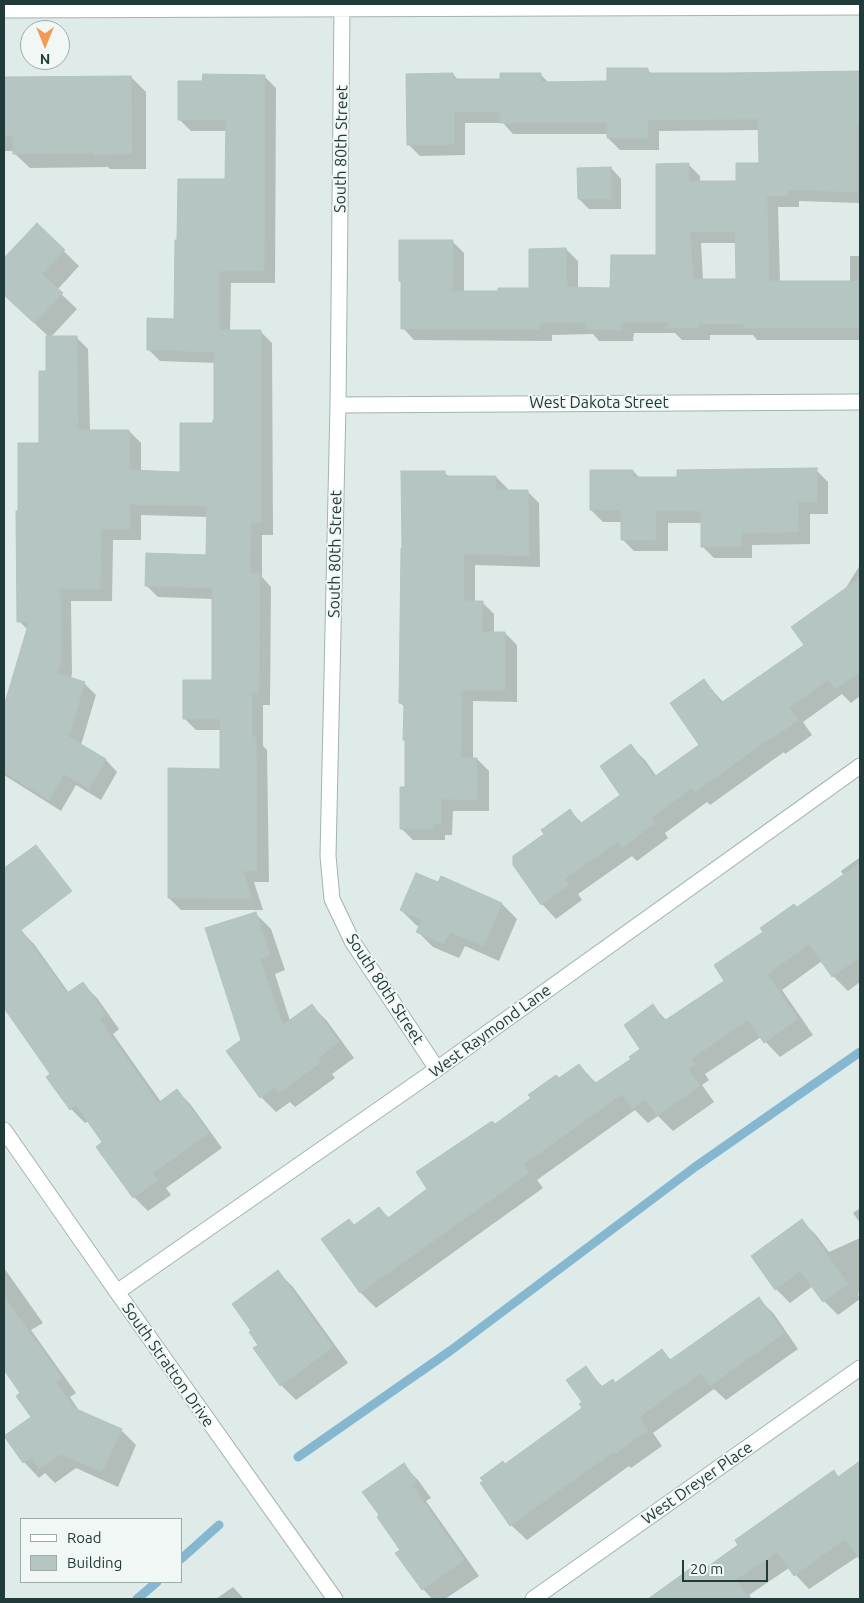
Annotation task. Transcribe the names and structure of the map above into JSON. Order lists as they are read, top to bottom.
{
  "streets": {
    "street": [
      "South 80th Street",
      "West Dakota Street",
      "West Raymond Lane",
      "South Stratton Drive",
      "West Dreyer Place"
    ]
  },
  "crossings": [
    ["South 80th Street", "West Dakota Street"],
    ["South 80th Street", "West Raymond Lane"],
    ["West Raymond Lane", "South Stratton Drive"]
  ],
  "legend": ["Road", "Building"],
  "scale_bar": "20 m",
  "north": "bottom"
}
